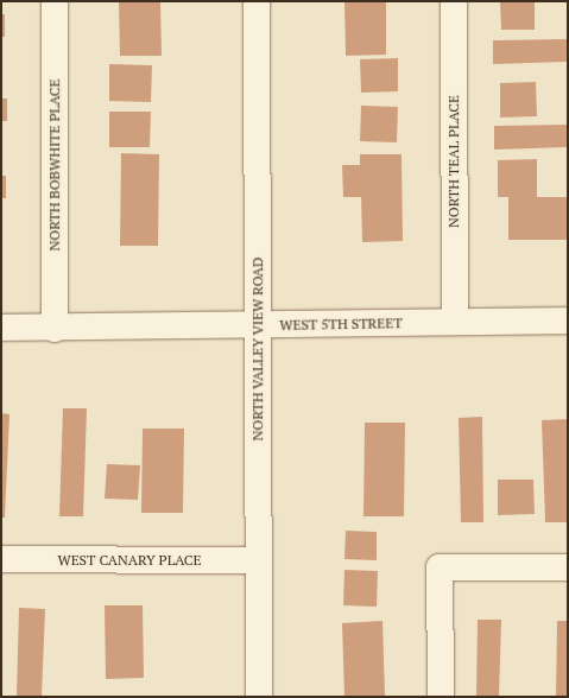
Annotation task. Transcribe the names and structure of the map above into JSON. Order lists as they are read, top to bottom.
{
  "streets": {
    "street": [
      "NORTH TEAL PLACE",
      "NORTH BOBWHITE PLACE",
      "WEST 5TH STREET",
      "NORTH VALLEY VIEW ROAD",
      "WEST CANARY PLACE"
    ]
  },
  "crossings": [
    ["NORTH TEAL PLACE", "WEST 5TH STREET"],
    ["NORTH BOBWHITE PLACE", "WEST 5TH STREET"],
    ["WEST 5TH STREET", "NORTH VALLEY VIEW ROAD"],
    ["NORTH VALLEY VIEW ROAD", "WEST CANARY PLACE"]
  ]
}
